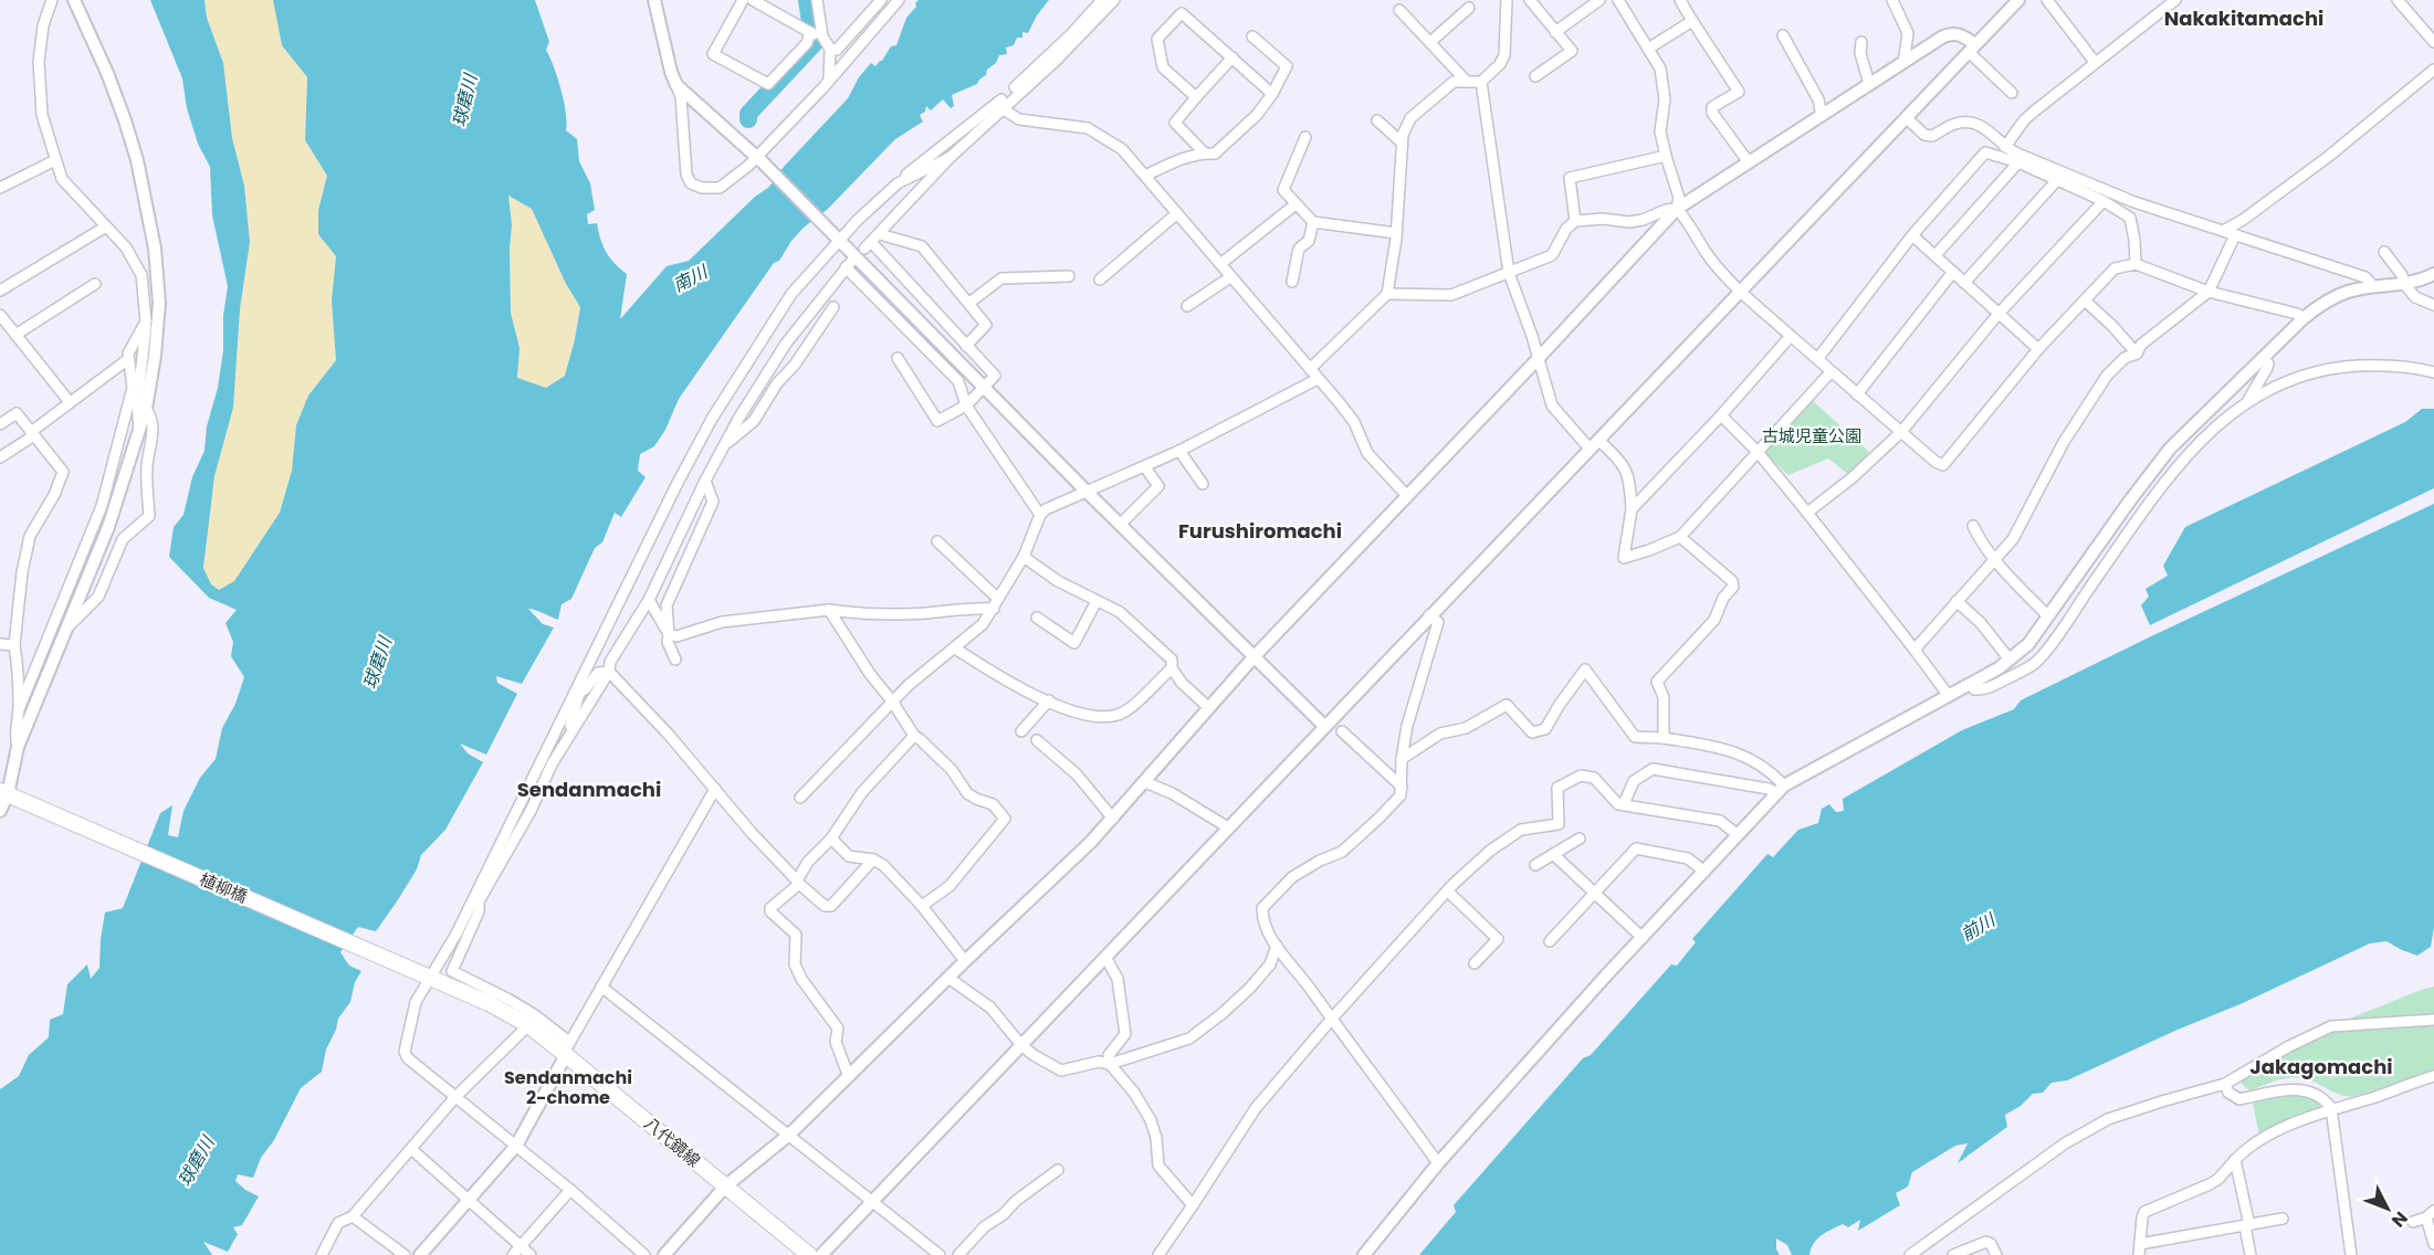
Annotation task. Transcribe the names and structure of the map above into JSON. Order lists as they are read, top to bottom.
{
  "streets": {
    "main road": ["植柳橋", "八代鏡線"]
  },
  "crossings": [
    ["植柳橋", "八代鏡線"]
  ],
  "districts": [
    "Nakakitamachi",
    "Furushiromachi",
    "Sendanmachi",
    "Jakagomachi",
    "Sendanmachi 2-chome"
  ],
  "water": ["球磨川", "南川", "前川"],
  "parks": ["古城児童公園"],
  "north": "bottom right"
}
